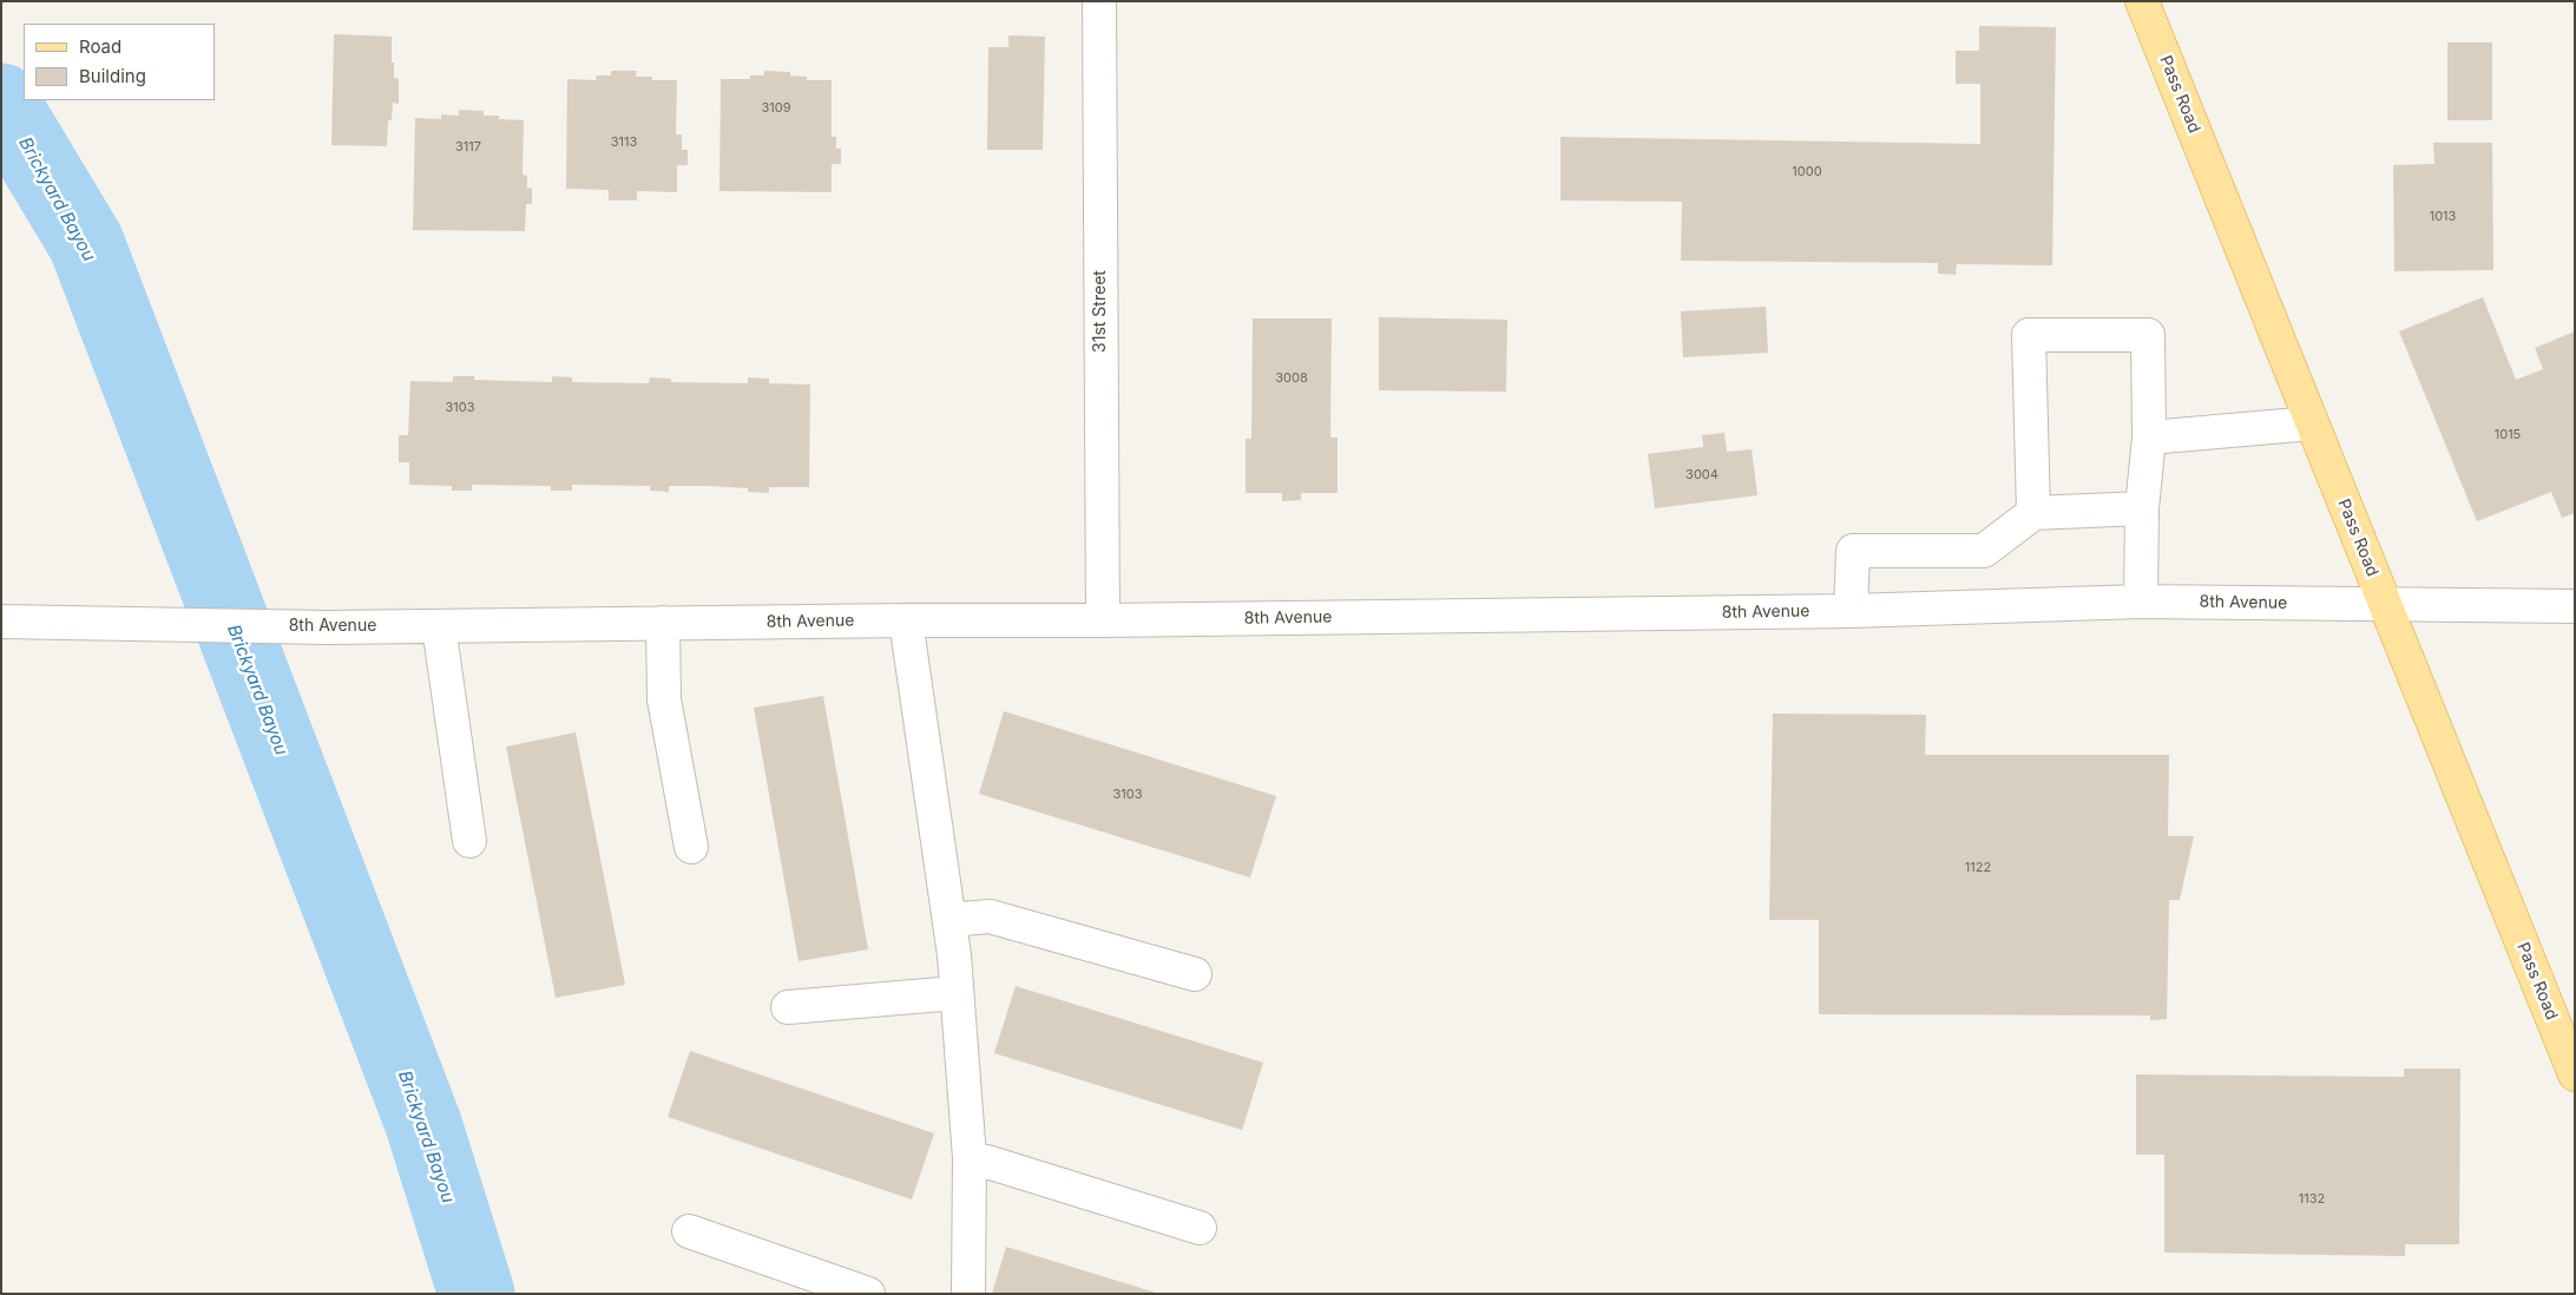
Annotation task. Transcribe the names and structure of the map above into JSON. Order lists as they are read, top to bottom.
{
  "streets": {
    "main road": ["Pass Road"],
    "street": ["31st Street", "8th Avenue"]
  },
  "crossings": [
    ["Pass Road", "8th Avenue"],
    ["31st Street", "8th Avenue"]
  ],
  "water": ["Brickyard Bayou"],
  "house_numbers": [
    "3109",
    "3113",
    "3117",
    "1000",
    "1013",
    "3008",
    "3103",
    "1015",
    "3004",
    "3103",
    "1122",
    "1132"
  ],
  "legend": ["Road", "Building"]
}
